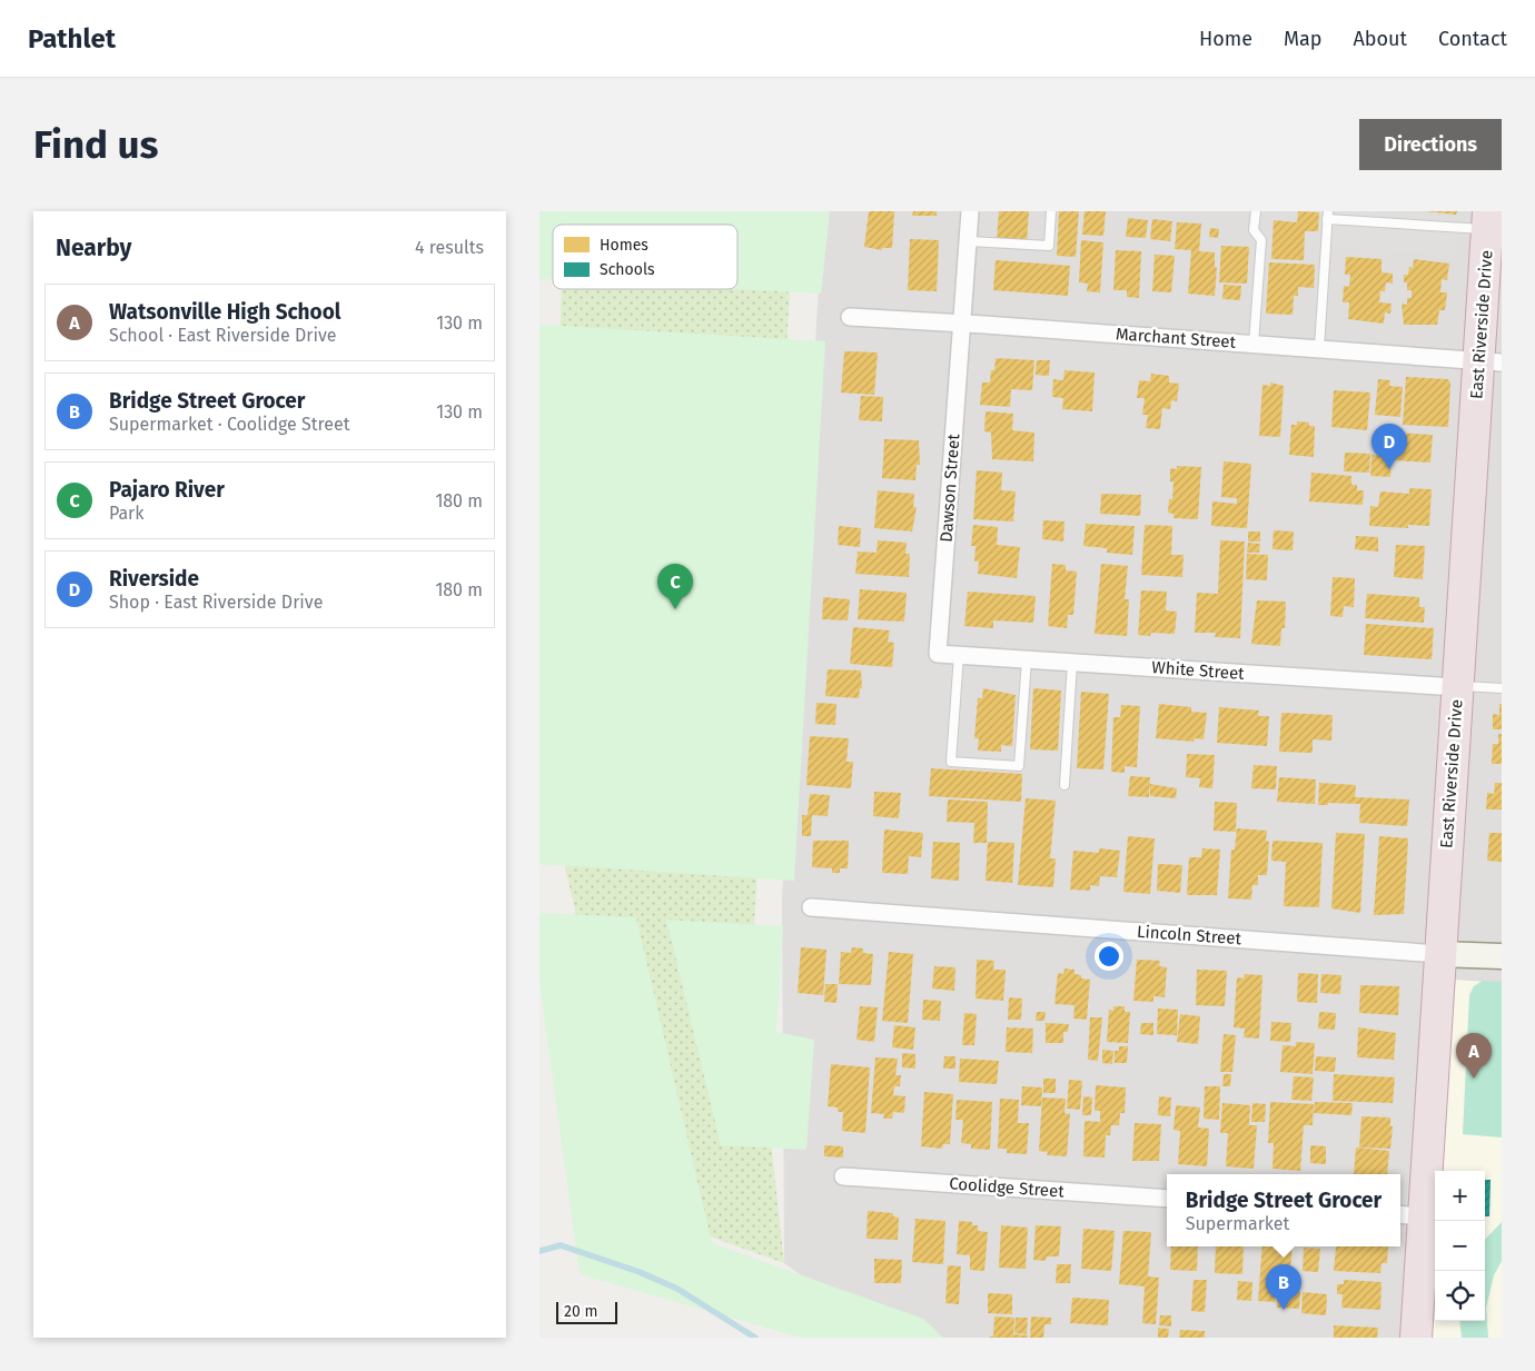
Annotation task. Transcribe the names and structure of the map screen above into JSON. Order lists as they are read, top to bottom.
{
  "streets": {
    "highway": ["East Riverside Drive"],
    "street": [
      "Marchant Street",
      "Dawson Street",
      "White Street",
      "Lincoln Street",
      "Coolidge Street"
    ]
  },
  "crossings": [
    ["East Riverside Drive", "Marchant Street"],
    ["East Riverside Drive", "White Street"],
    ["East Riverside Drive", "Lincoln Street"],
    ["Marchant Street", "Dawson Street"],
    ["Dawson Street", "White Street"]
  ],
  "legend": ["Homes", "Schools"],
  "scale_bar": "20 m",
  "page": {
    "header": "Pathlet",
    "nav": [
      "Home",
      "Map",
      "About",
      "Contact"
    ],
    "buttons": "Directions",
    "title": "Find us",
    "heading": ["Nearby", "4 results"],
    "list": [
      {
        "mark": "A",
        "name": "Watsonville High School",
        "note": "School · East Riverside Drive",
        "value": "130 m"
      },
      {
        "mark": "B",
        "name": "Bridge Street Grocer",
        "note": "Supermarket · Coolidge Street",
        "value": "130 m"
      },
      {
        "mark": "C",
        "name": "Pajaro River",
        "note": "Park",
        "value": "180 m"
      },
      {
        "mark": "D",
        "name": "Riverside",
        "note": "Shop · East Riverside Drive",
        "value": "180 m"
      }
    ],
    "pins": [
      "D",
      "C",
      "A",
      "B"
    ],
    "map_buttons": ["+", "−"],
    "popup": ["Bridge Street Grocer", "Supermarket"],
    "scale": "20 m"
  }
}
